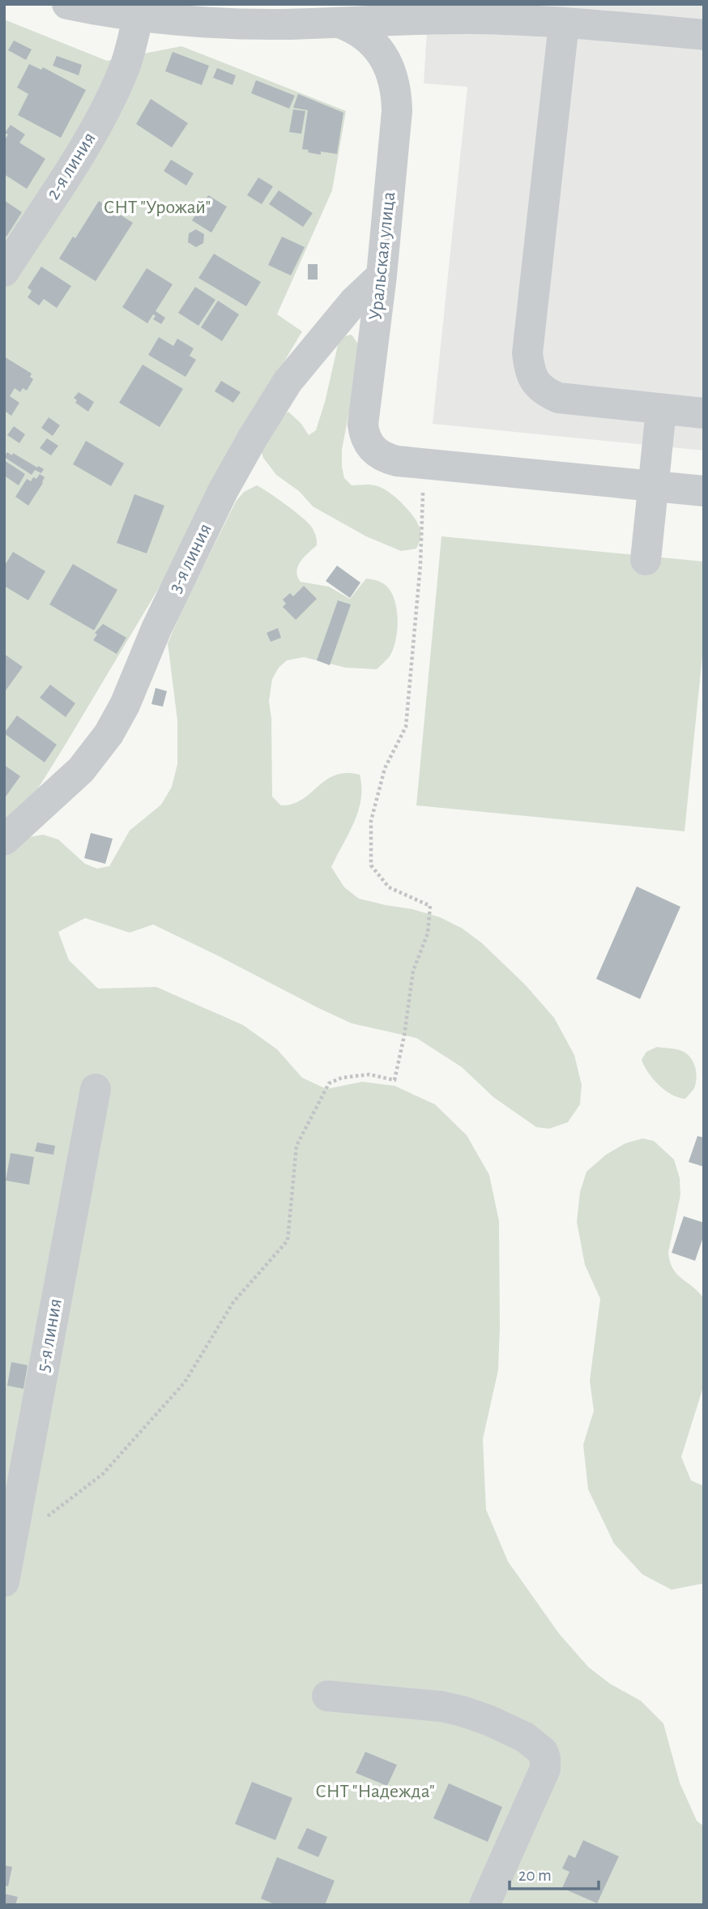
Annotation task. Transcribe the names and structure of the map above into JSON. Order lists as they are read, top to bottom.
{
  "streets": {
    "street": [
      "2-я линия",
      "Уральская улица",
      "3-я линия",
      "5-я линия"
    ]
  },
  "crossings": [
    ["2-я линия", "Уральская улица"],
    ["Уральская улица", "3-я линия"]
  ],
  "parks": ["СНТ \"Урожай\"", "СНТ \"Надежда\""],
  "scale_bar": "20 m"
}
